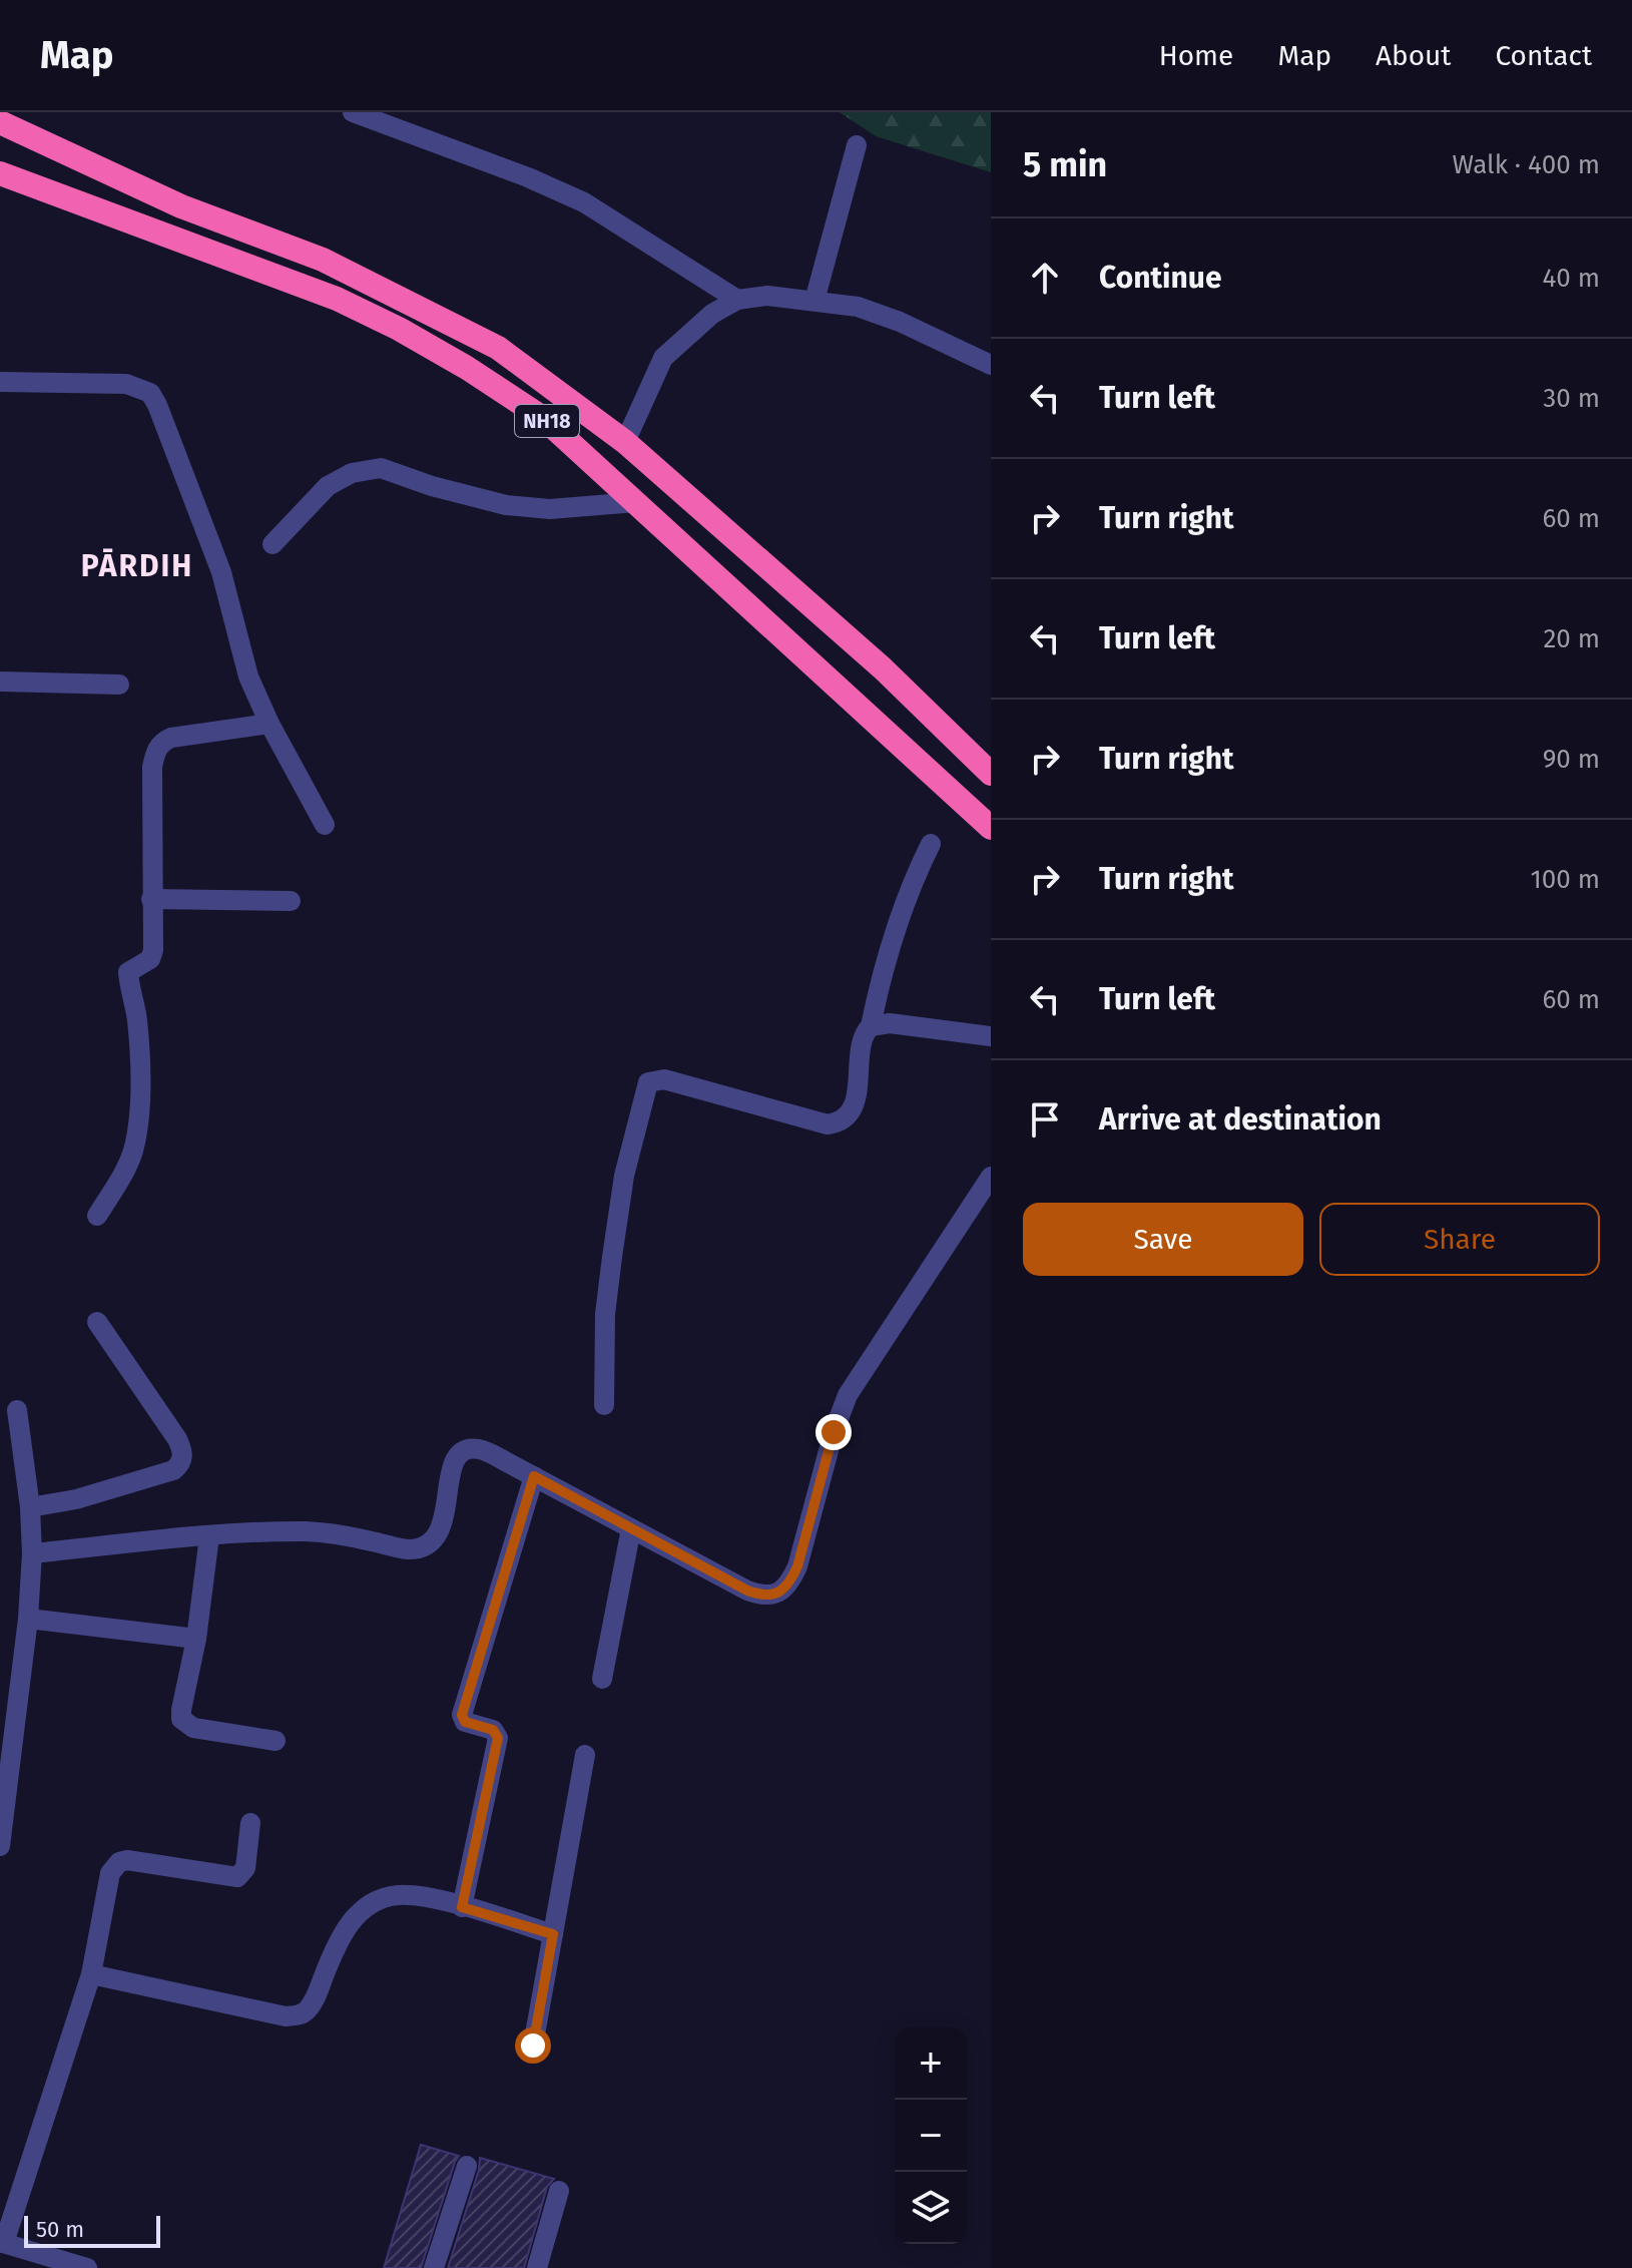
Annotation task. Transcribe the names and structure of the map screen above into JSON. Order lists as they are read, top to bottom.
{
  "streets": {
    "highway": ["NH18"]
  },
  "districts": ["PĀRDIH"],
  "scale_bar": "50 m",
  "page": {
    "header": "Map",
    "nav": [
      "Home",
      "Map",
      "About",
      "Contact"
    ],
    "heading": ["5 min", "Walk · 400 m"],
    "list": [
      ["Continue", "40 m"],
      ["Turn left", "30 m"],
      ["Turn right", "60 m"],
      ["Turn left", "20 m"],
      ["Turn right", "90 m"],
      ["Turn right", "100 m"],
      ["Turn left", "60 m"],
      "Arrive at destination"
    ],
    "buttons": ["Save", "Share"],
    "map_buttons": ["+", "−"],
    "scale": "50 m"
  }
}
